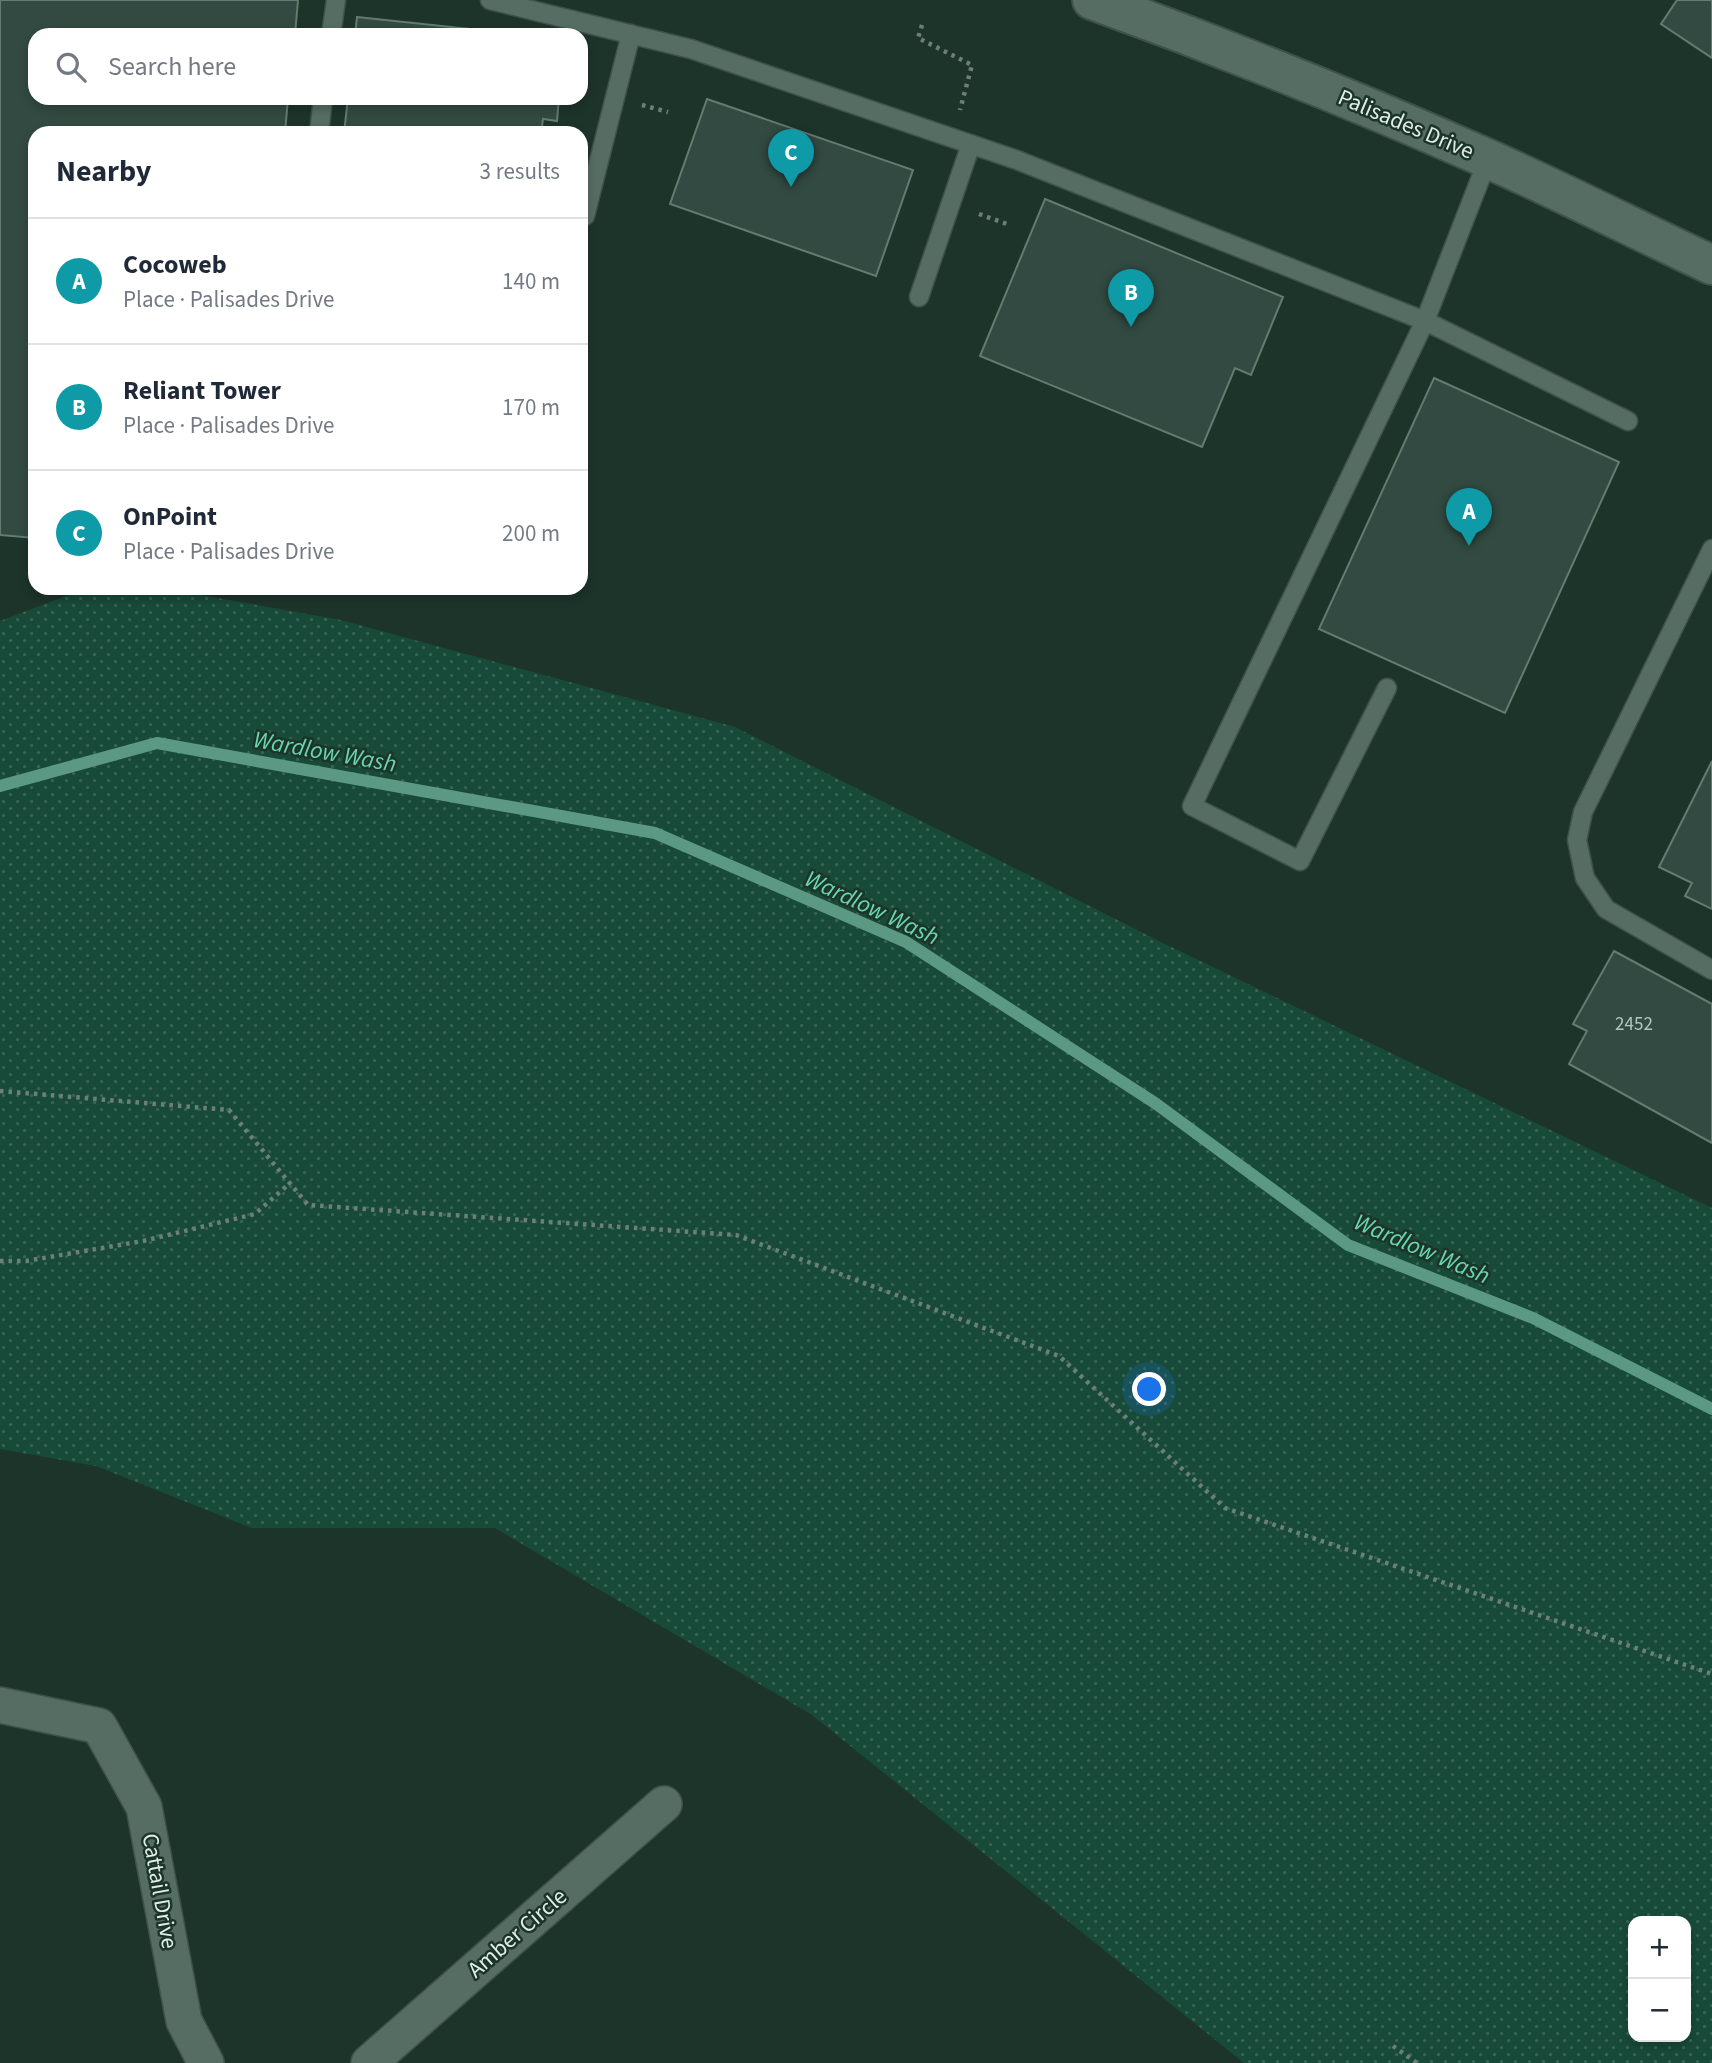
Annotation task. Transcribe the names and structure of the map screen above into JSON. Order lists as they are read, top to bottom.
{
  "streets": {
    "street": ["Palisades Drive", "Cattail Drive", "Amber Circle"]
  },
  "water": ["Wardlow Wash"],
  "house_numbers": ["2452"],
  "page": {
    "search": "Search here",
    "heading": ["Nearby", "3 results"],
    "pins": ["C", "B", "A"],
    "list": [
      {
        "mark": "A",
        "name": "Cocoweb",
        "note": "Place · Palisades Drive",
        "value": "140 m"
      },
      {
        "mark": "B",
        "name": "Reliant Tower",
        "note": "Place · Palisades Drive",
        "value": "170 m"
      },
      {
        "mark": "C",
        "name": "OnPoint",
        "note": "Place · Palisades Drive",
        "value": "200 m"
      }
    ],
    "map_buttons": ["+", "−"]
  }
}
